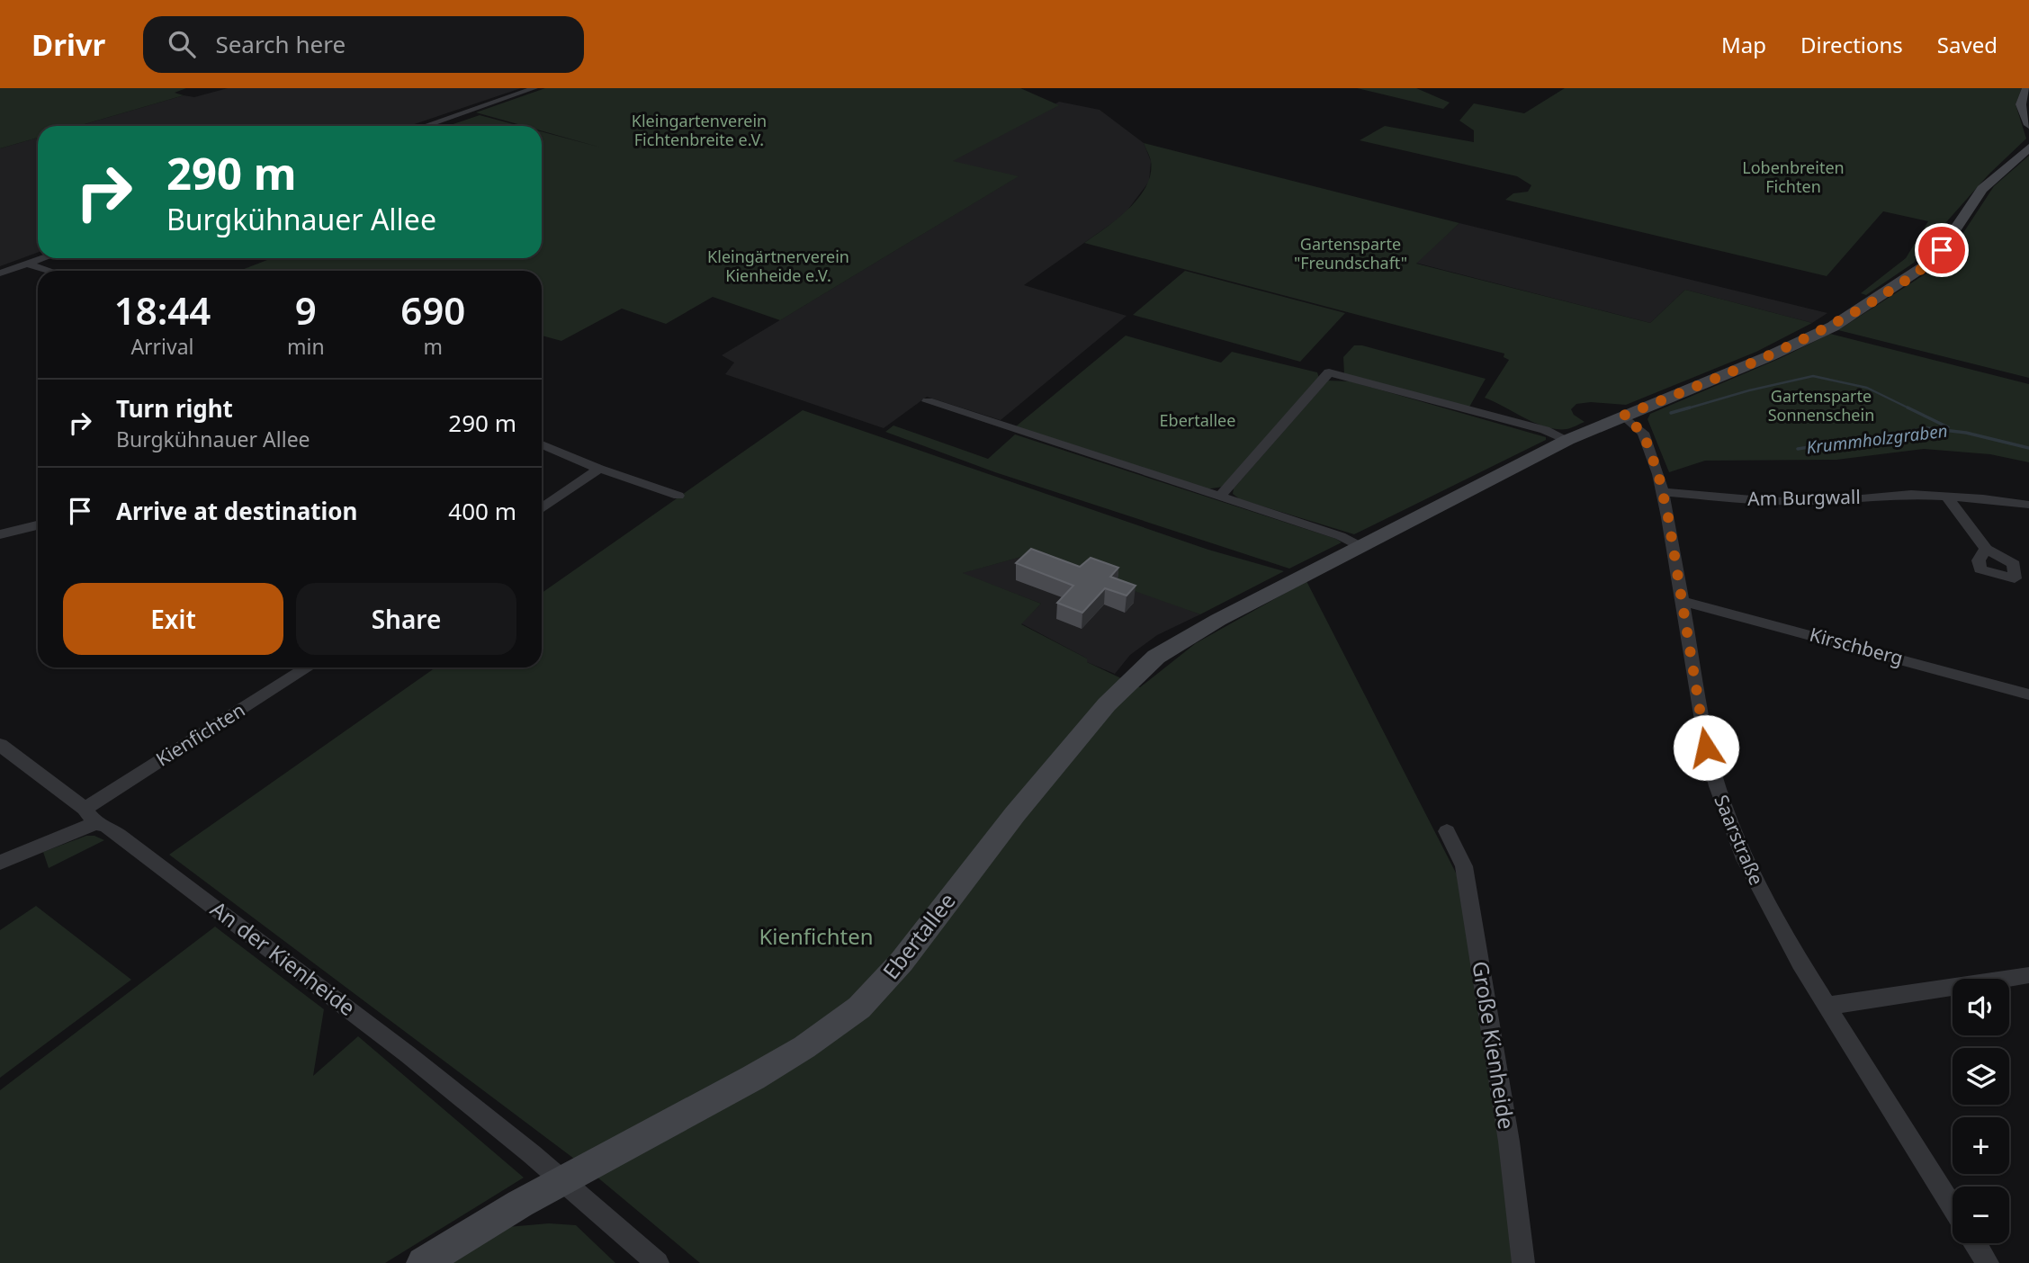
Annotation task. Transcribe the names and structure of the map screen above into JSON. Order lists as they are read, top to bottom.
{
  "streets": {
    "street": [
      "Am Burgwall",
      "Kirschberg",
      "Kienfichten",
      "Saarstraße",
      "Ebertallee",
      "An der Kienheide",
      "Große Kienheide"
    ]
  },
  "crossings": [
    ["Am Burgwall", "Saarstraße"],
    ["Kirschberg", "Saarstraße"],
    ["Kienfichten", "An der Kienheide"],
    ["Saarstraße", "Ebertallee"],
    ["Ebertallee", "An der Kienheide"]
  ],
  "water": ["Krummholzgraben"],
  "parks": [
    "Kleingartenverein Fichtenbreite e.V.",
    "Lobenbreiten Fichten",
    "Gartensparte \"Freundschaft\"",
    "Kleingärtnerverein Kienheide e.V.",
    "Gartensparte Sonnenschein",
    "Ebertallee",
    "Kienfichten"
  ],
  "page": {
    "header": "Drivr",
    "search": "Search here",
    "nav": ["Map", "Directions", "Saved"],
    "turn": ["290 m", "Burgkühnauer Allee"],
    "eta": [
      "18:44",
      "Arrival",
      "9",
      "min",
      "690",
      "m"
    ],
    "list": [
      {
        "name": "Turn right",
        "note": "Burgkühnauer Allee",
        "value": "290 m"
      },
      {
        "name": "Arrive at destination",
        "value": "400 m"
      }
    ],
    "buttons": ["Exit", "Share"],
    "map_buttons": ["+", "−"]
  }
}
